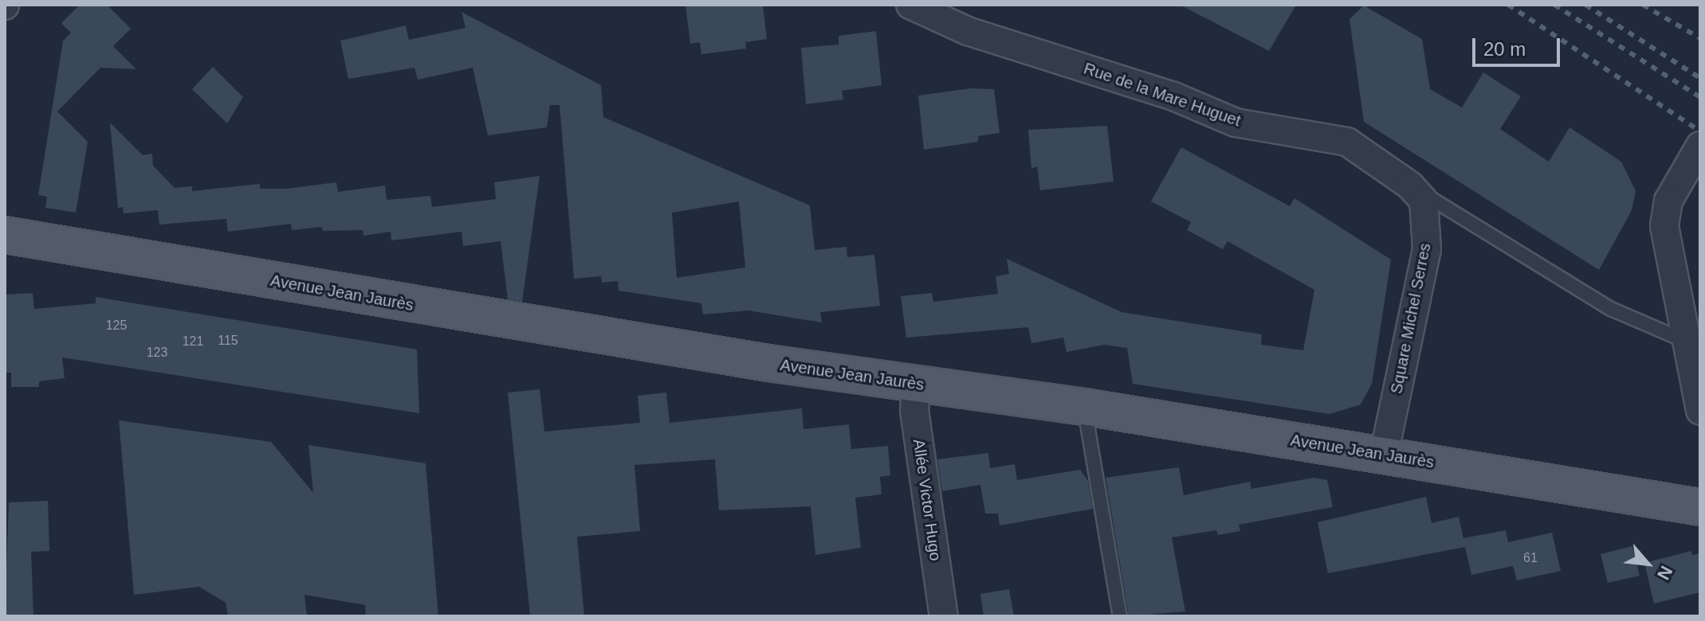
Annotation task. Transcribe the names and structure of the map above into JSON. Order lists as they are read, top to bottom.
{
  "streets": {
    "main road": ["Avenue Jean Jaurès"],
    "street": ["Rue de la Mare Huguet", "Square Michel Serres", "Allée Victor Hugo"]
  },
  "crossings": [
    ["Rue de la Mare Huguet", "Square Michel Serres"],
    ["Avenue Jean Jaurès", "Square Michel Serres"],
    ["Avenue Jean Jaurès", "Allée Victor Hugo"]
  ],
  "house_numbers": [
    "125",
    "115",
    "121",
    "123",
    "61"
  ],
  "scale_bar": "20 m",
  "north": "bottom right"
}
